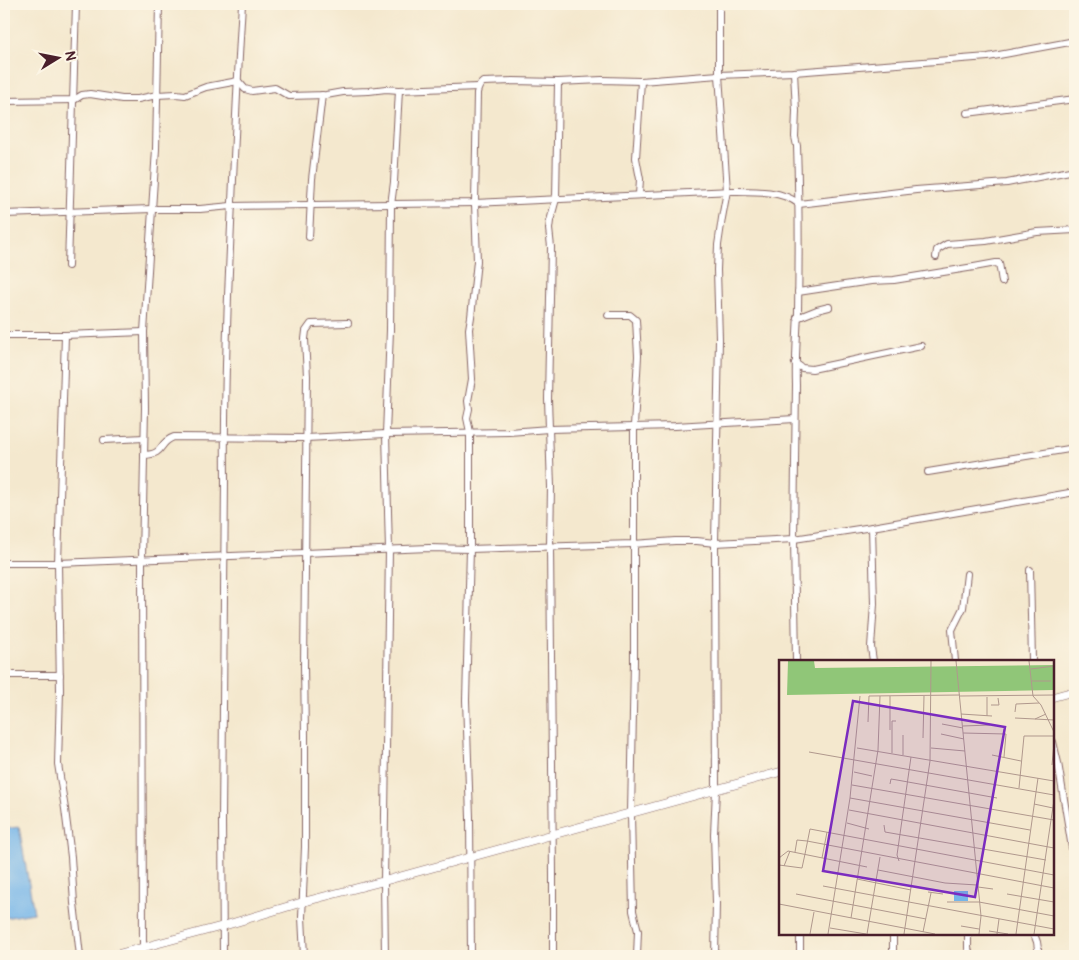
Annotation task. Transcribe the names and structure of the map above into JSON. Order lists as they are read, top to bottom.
{
  "north": "right"
}
